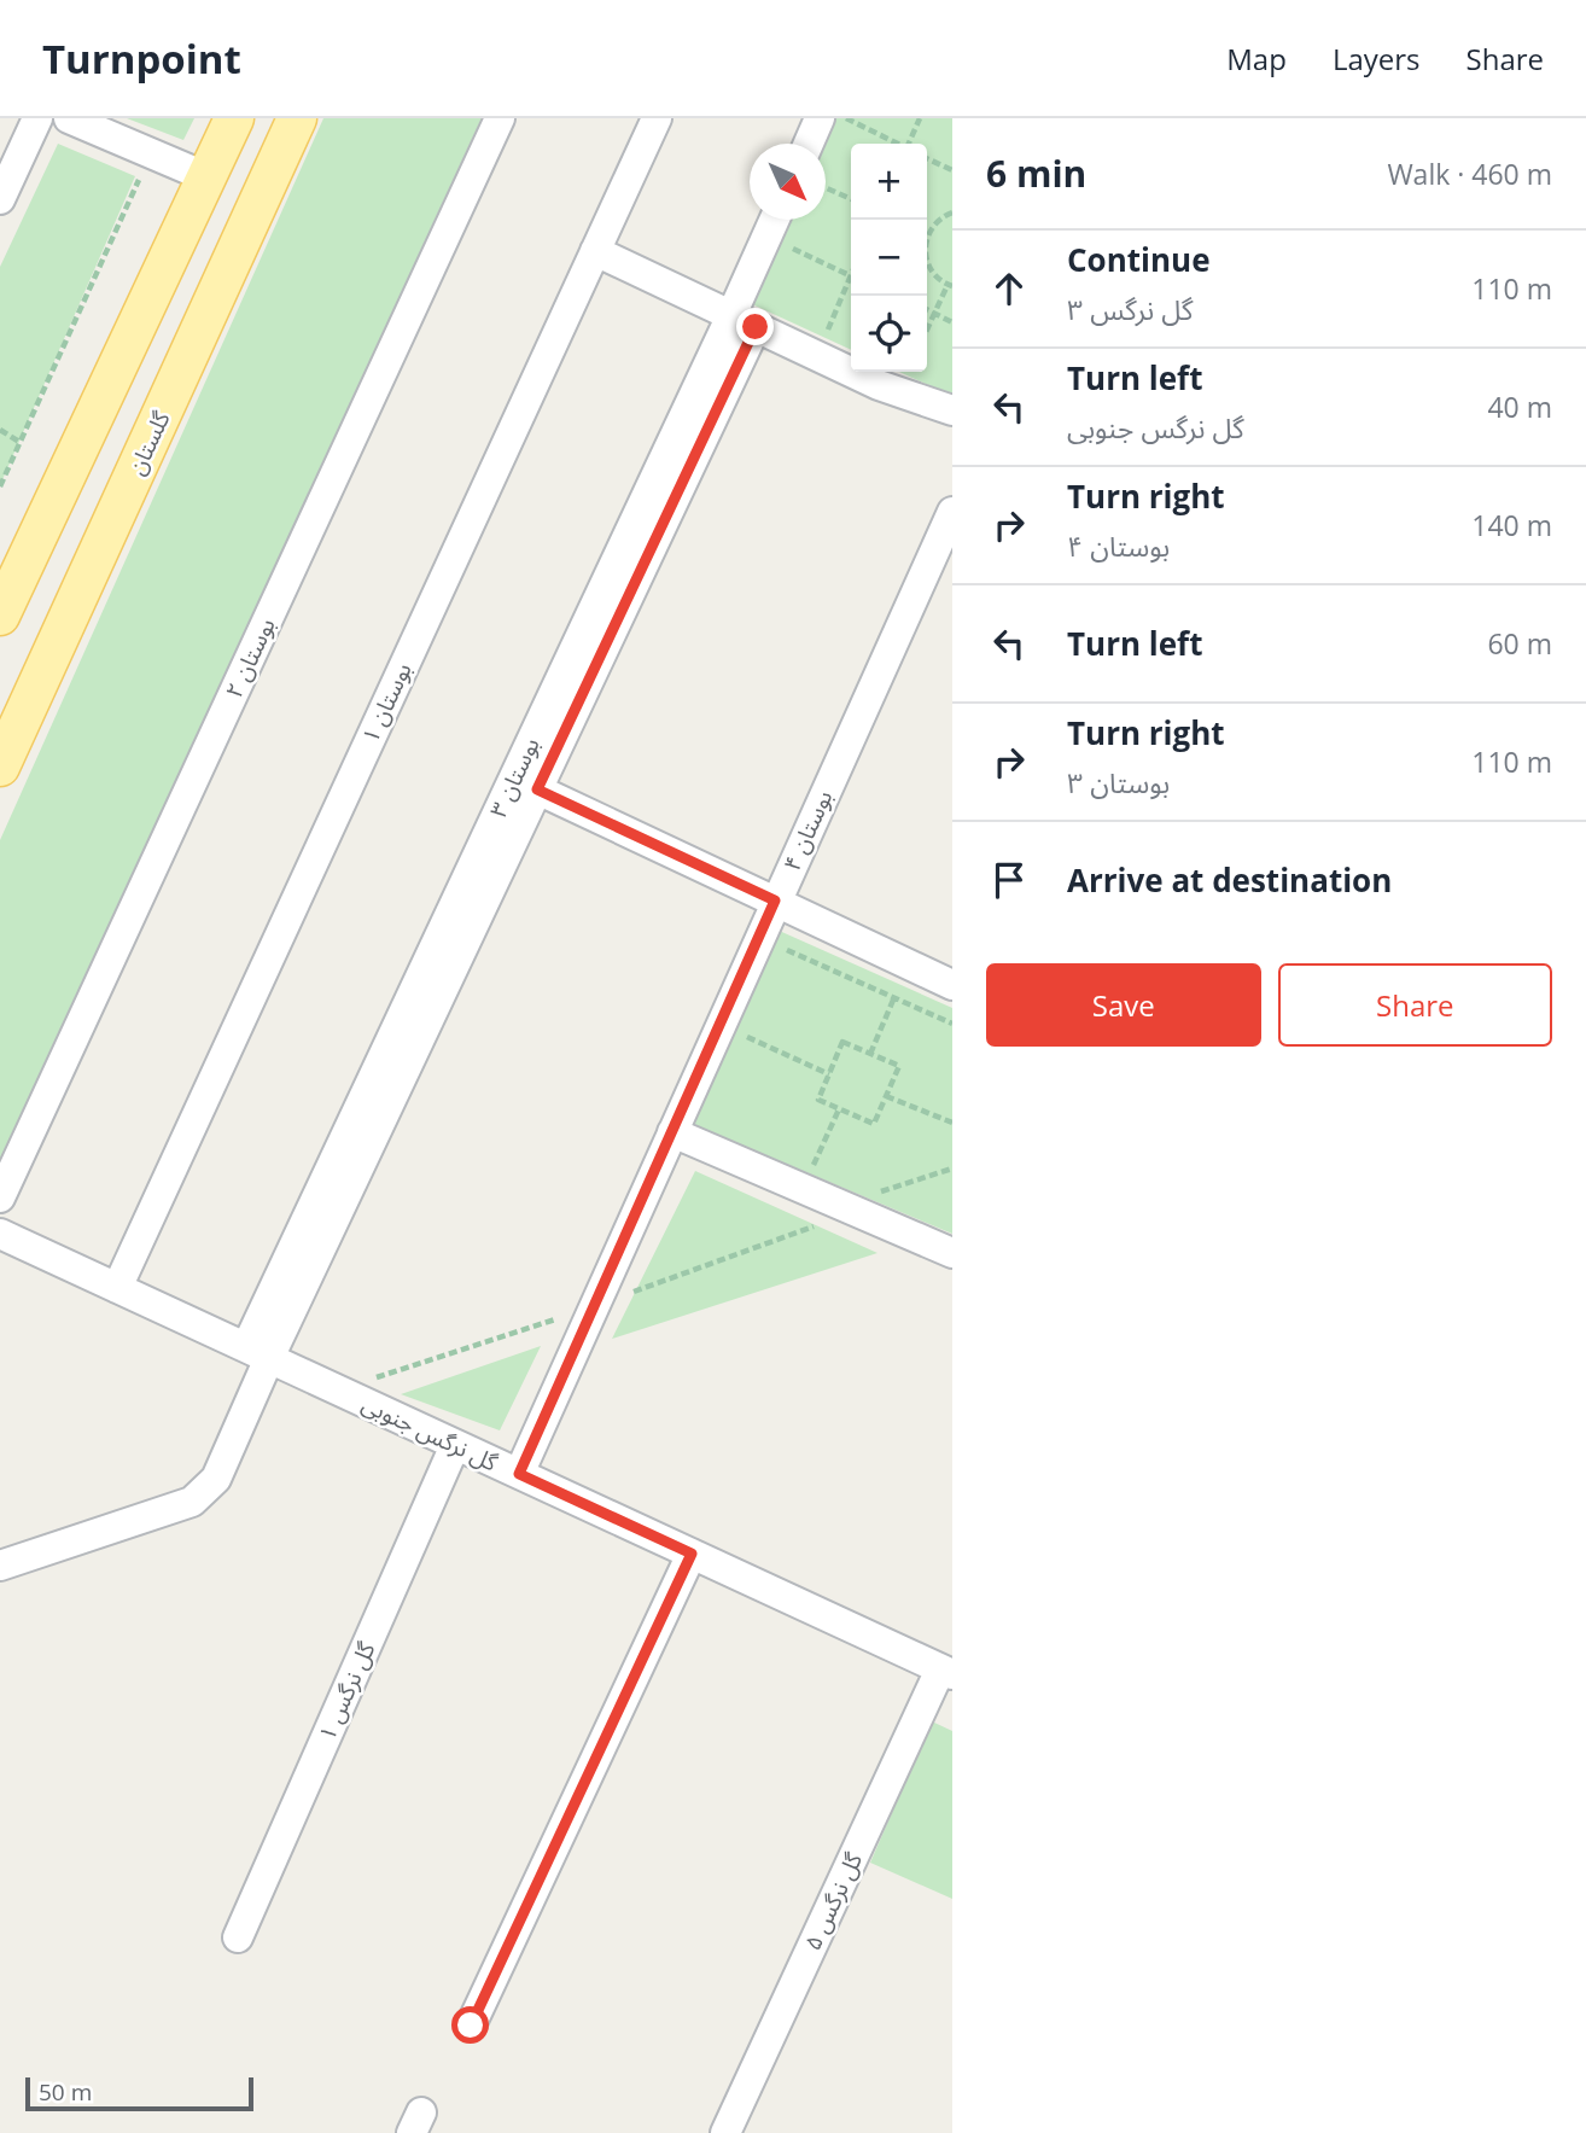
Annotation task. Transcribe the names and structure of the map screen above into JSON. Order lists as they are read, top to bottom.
{
  "streets": {
    "main road": ["گلستان"],
    "street": [
      "بوستان ۲",
      "بوستان ۱",
      "بوستان ۳",
      "بوستان ۴",
      "گل نرگس جنوبی",
      "گل نرگس ۱",
      "گل نرگس ۵"
    ]
  },
  "crossings": [
    ["بوستان ۱", "گل نرگس جنوبی"],
    ["بوستان ۳", "گل نرگس جنوبی"],
    ["بوستان ۴", "گل نرگس جنوبی"],
    ["گل نرگس جنوبی", "گل نرگس ۱"],
    ["گل نرگس جنوبی", "گل نرگس ۵"]
  ],
  "scale_bar": "50 m",
  "north": "bottom right",
  "page": {
    "header": "Turnpoint",
    "nav": ["Map", "Layers", "Share"],
    "heading": ["6 min", "Walk · 460 m"],
    "map_buttons": ["+", "−"],
    "list": [
      ["Continue", "گل نرگس ۳", "110 m"],
      ["Turn left", "گل نرگس جنوبی", "40 m"],
      ["Turn right", "بوستان ۴", "140 m"],
      ["Turn left", "60 m"],
      ["Turn right", "بوستان ۳", "110 m"],
      "Arrive at destination"
    ],
    "buttons": ["Save", "Share"],
    "scale": "50 m"
  }
}
